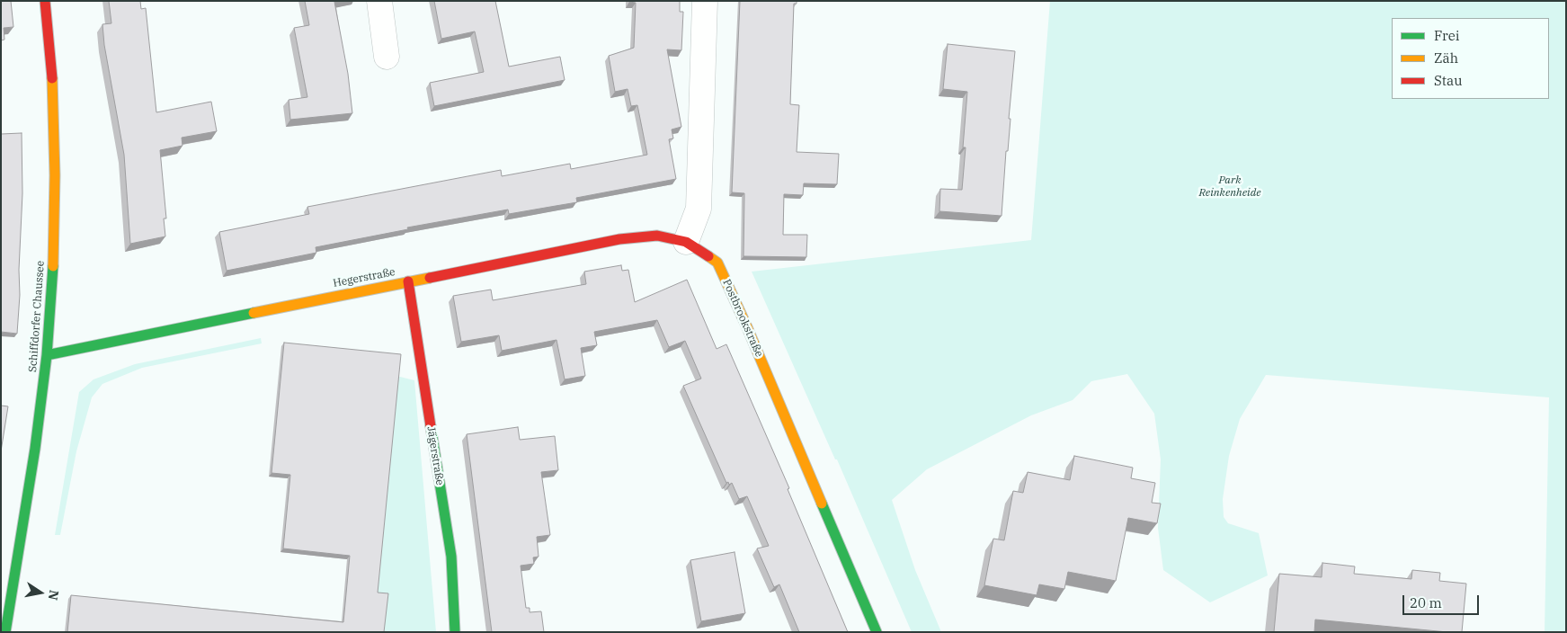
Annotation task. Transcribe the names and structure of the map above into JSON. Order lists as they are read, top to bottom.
{
  "streets": {
    "street": [
      "Hegerstraße",
      "Schiffdorfer Chaussee",
      "Postbrookstraße",
      "Jägerstraße"
    ]
  },
  "crossings": [
    ["Hegerstraße", "Schiffdorfer Chaussee"],
    ["Hegerstraße", "Postbrookstraße"],
    ["Hegerstraße", "Jägerstraße"]
  ],
  "parks": ["Park Reinkenheide"],
  "legend": ["Frei", "Zäh", "Stau"],
  "scale_bar": "20 m",
  "north": "right"
}
